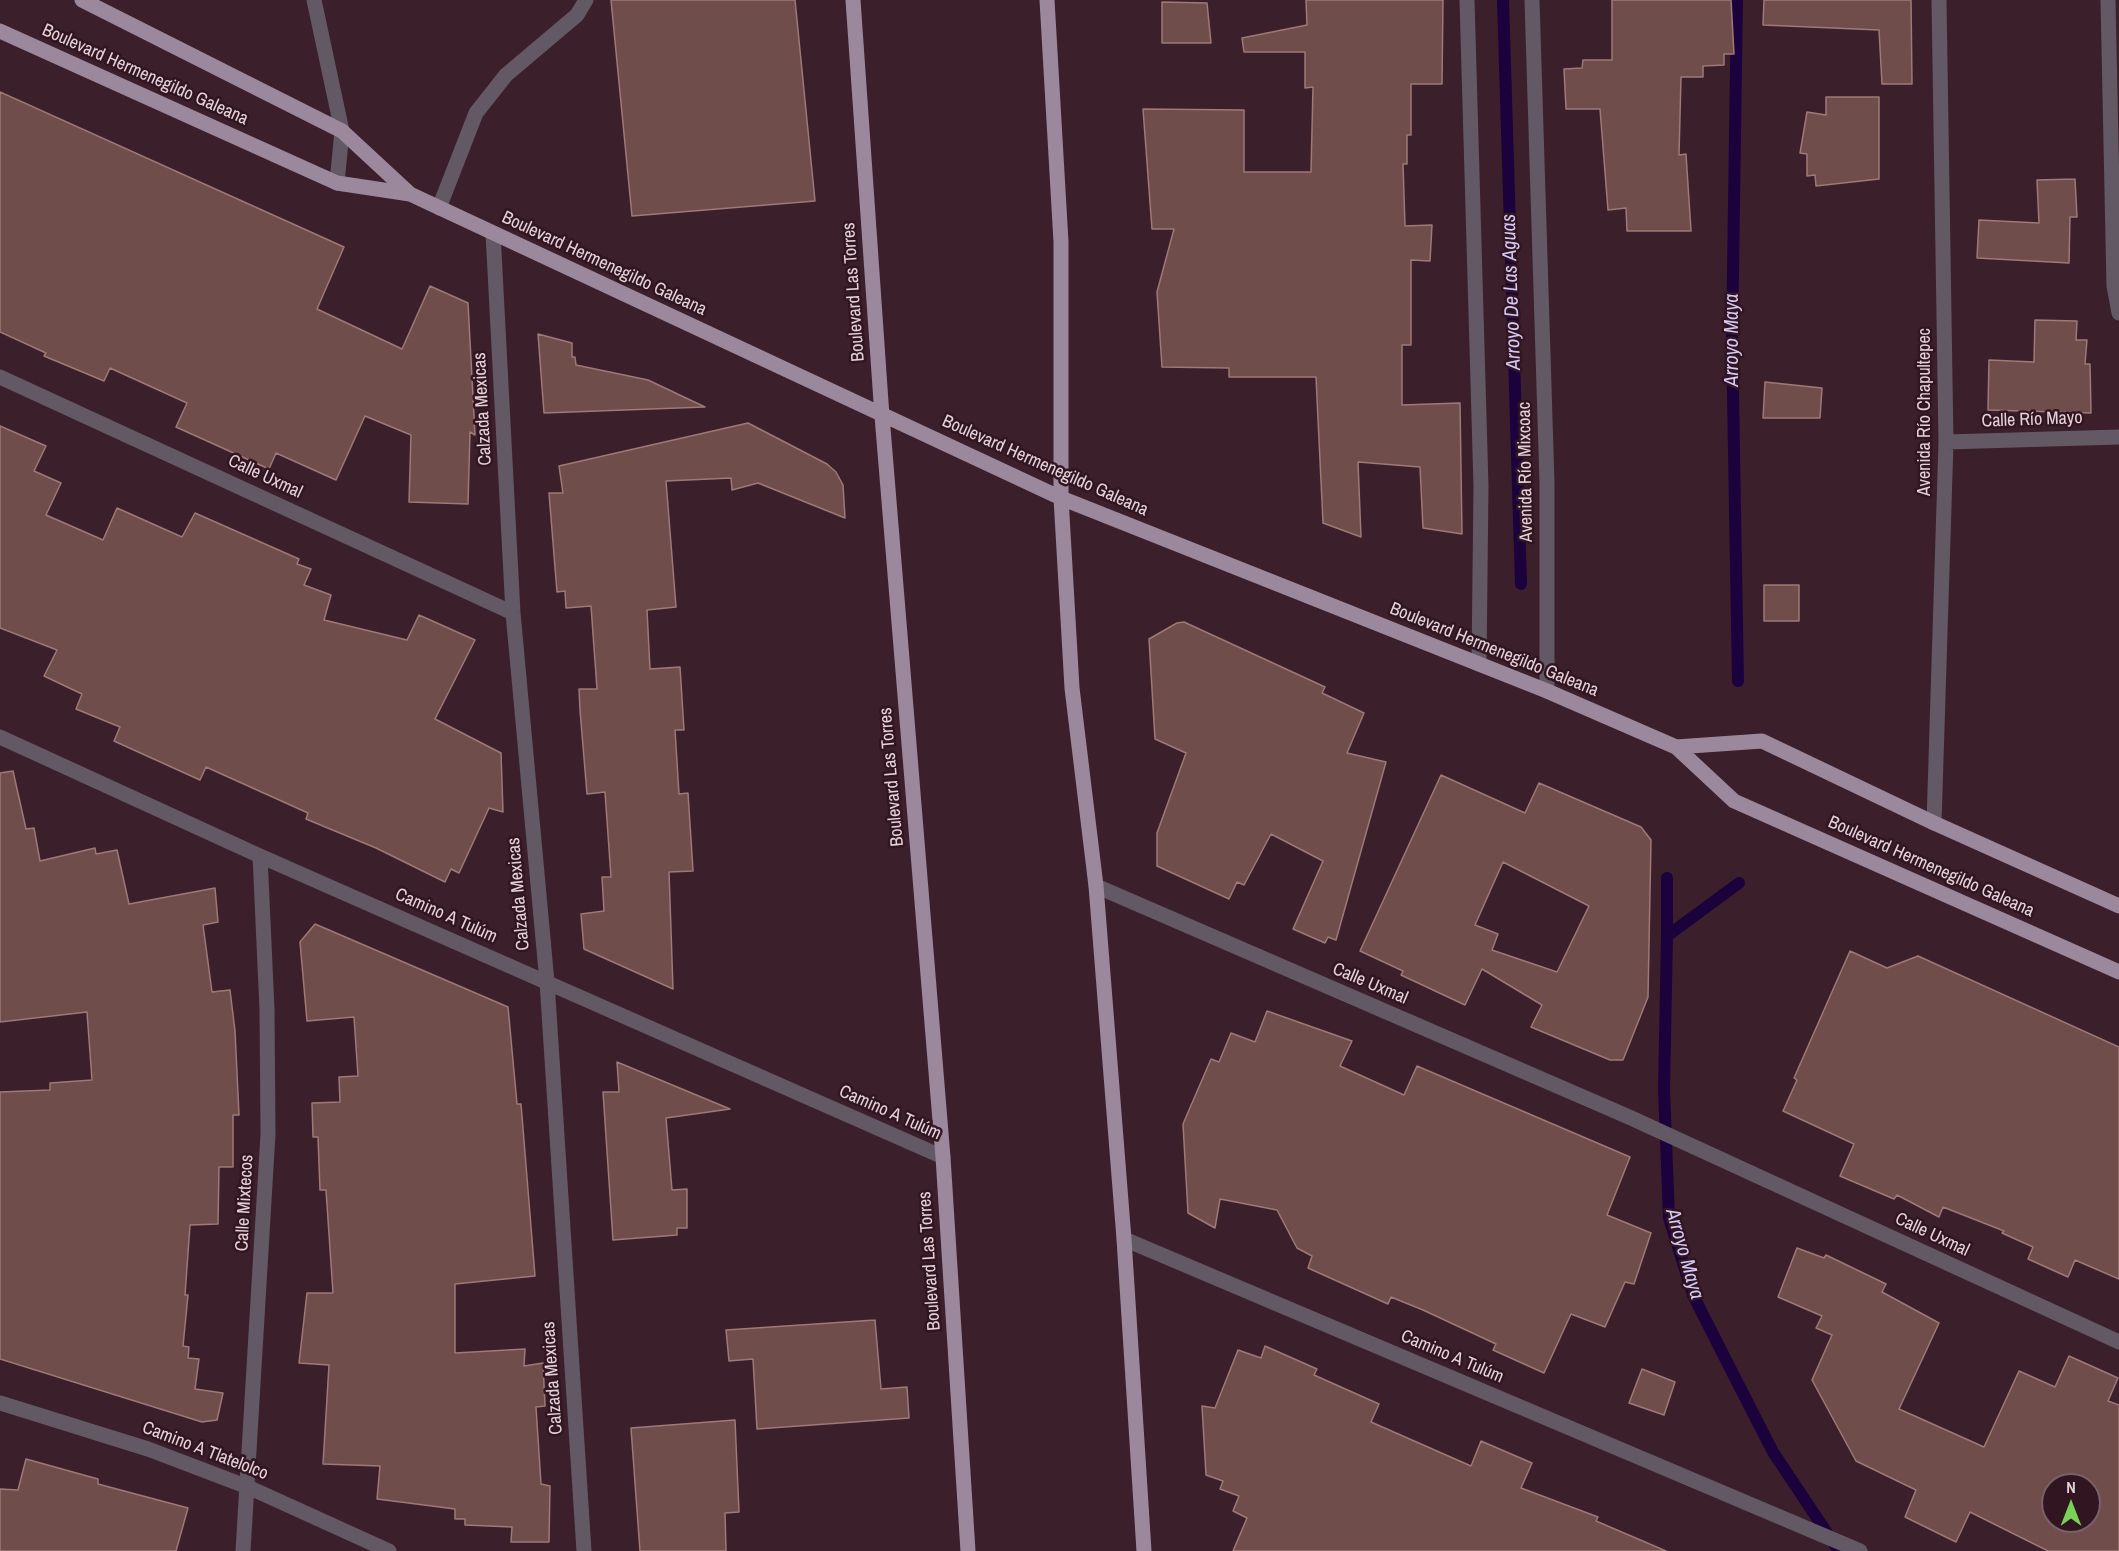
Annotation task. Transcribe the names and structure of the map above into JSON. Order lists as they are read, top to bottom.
{
  "streets": {
    "main road": ["Boulevard Hermenegildo Galeana", "Boulevard Las Torres"],
    "street": [
      "Calzada Mexicas",
      "Avenida Río Chapultepec",
      "Calle Río Mayo",
      "Avenida Río Mixcoac",
      "Calle Uxmal",
      "Camino A Tulúm",
      "Calle Mixtecos",
      "Camino A Tlatelolco"
    ]
  },
  "crossings": [
    ["Boulevard Hermenegildo Galeana", "Boulevard Las Torres"],
    ["Boulevard Hermenegildo Galeana", "Calzada Mexicas"],
    ["Boulevard Hermenegildo Galeana", "Avenida Río Chapultepec"],
    ["Boulevard Hermenegildo Galeana", "Avenida Río Mixcoac"],
    ["Boulevard Las Torres", "Camino A Tulúm"],
    ["Calzada Mexicas", "Calle Uxmal"],
    ["Calzada Mexicas", "Camino A Tulúm"],
    ["Avenida Río Chapultepec", "Calle Río Mayo"],
    ["Camino A Tulúm", "Calle Mixtecos"],
    ["Calle Mixtecos", "Camino A Tlatelolco"]
  ],
  "water": ["Arroyo De Las Aguas", "Arroyo Maya"],
  "north": "top"
}
